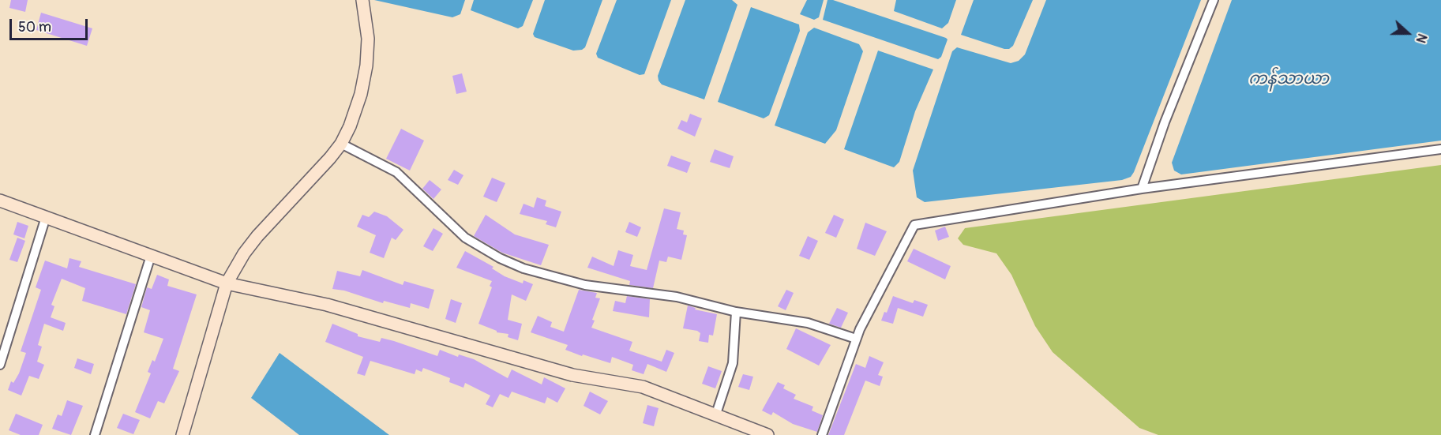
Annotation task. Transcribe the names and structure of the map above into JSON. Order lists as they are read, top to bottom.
{
  "water": ["ကန်သာယာ"],
  "scale_bar": "50 m",
  "north": "right"
}
